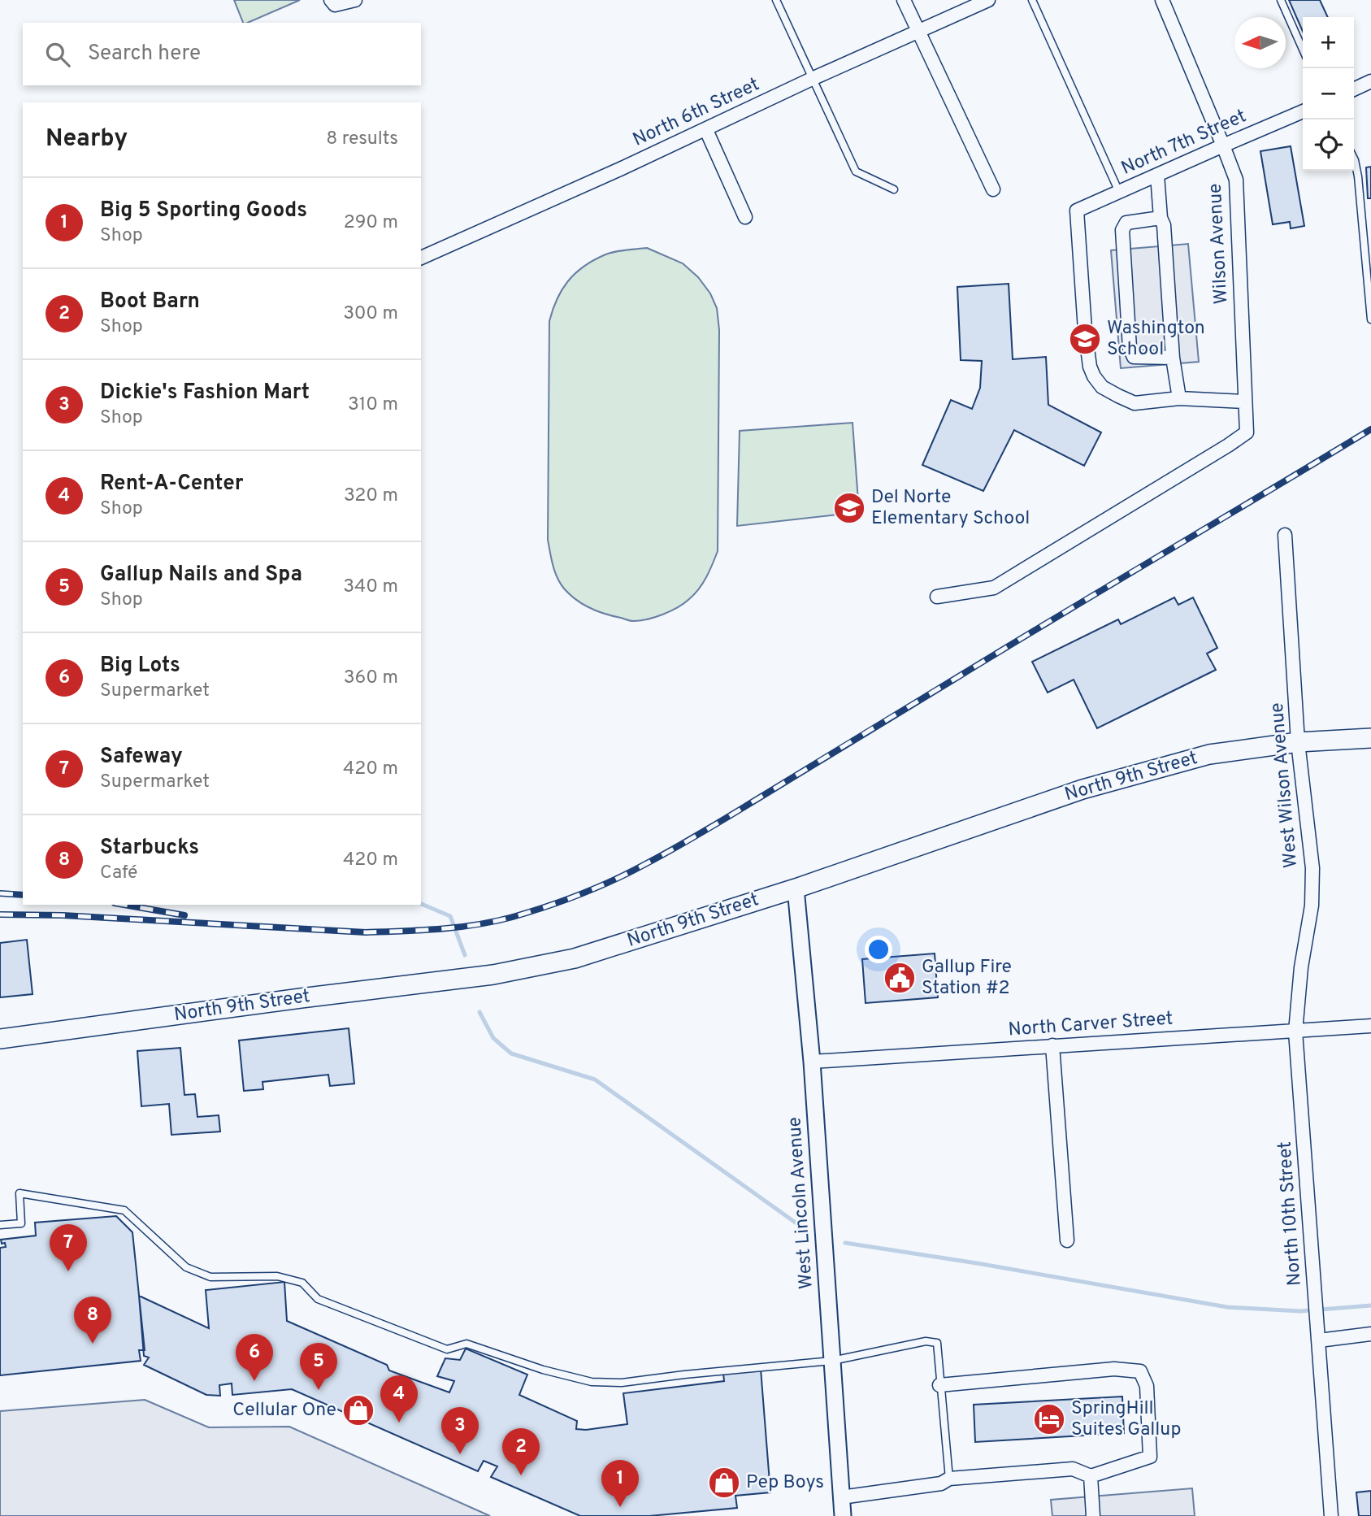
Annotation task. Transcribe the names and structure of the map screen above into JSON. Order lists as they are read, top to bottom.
{
  "streets": {
    "main road": ["North 9th Street"],
    "street": [
      "North 6th Street",
      "North 7th Street",
      "Wilson Avenue",
      "West Wilson Avenue",
      "North Carver Street",
      "West Lincoln Avenue",
      "North 10th Street"
    ]
  },
  "crossings": [
    ["North 7th Street", "Wilson Avenue"],
    ["North 9th Street", "West Wilson Avenue"],
    ["North 9th Street", "West Lincoln Avenue"],
    ["West Wilson Avenue", "North Carver Street"],
    ["West Wilson Avenue", "North 10th Street"],
    ["North Carver Street", "West Lincoln Avenue"],
    ["North Carver Street", "North 10th Street"]
  ],
  "places": {
    "school or university": ["Washington School", "Del Norte Elementary School"],
    "public building": ["Gallup Fire Station #2"],
    "shop": ["Cellular One", "Pep Boys"],
    "hotel": ["SpringHill Suites Gallup"]
  },
  "north": "left",
  "page": {
    "map_buttons": ["+", "−"],
    "search": "Search here",
    "heading": ["Nearby", "8 results"],
    "list": [
      {
        "mark": "1",
        "name": "Big 5 Sporting Goods",
        "note": "Shop",
        "value": "290 m"
      },
      {
        "mark": "2",
        "name": "Boot Barn",
        "note": "Shop",
        "value": "300 m"
      },
      {
        "mark": "3",
        "name": "Dickie's Fashion Mart",
        "note": "Shop",
        "value": "310 m"
      },
      {
        "mark": "4",
        "name": "Rent-A-Center",
        "note": "Shop",
        "value": "320 m"
      },
      {
        "mark": "5",
        "name": "Gallup Nails and Spa",
        "note": "Shop",
        "value": "340 m"
      },
      {
        "mark": "6",
        "name": "Big Lots",
        "note": "Supermarket",
        "value": "360 m"
      },
      {
        "mark": "7",
        "name": "Safeway",
        "note": "Supermarket",
        "value": "420 m"
      },
      {
        "mark": "8",
        "name": "Starbucks",
        "note": "Café",
        "value": "420 m"
      }
    ],
    "pins": [
      "7",
      "8",
      "6",
      "5",
      "4",
      "3",
      "2",
      "1"
    ]
  }
}
